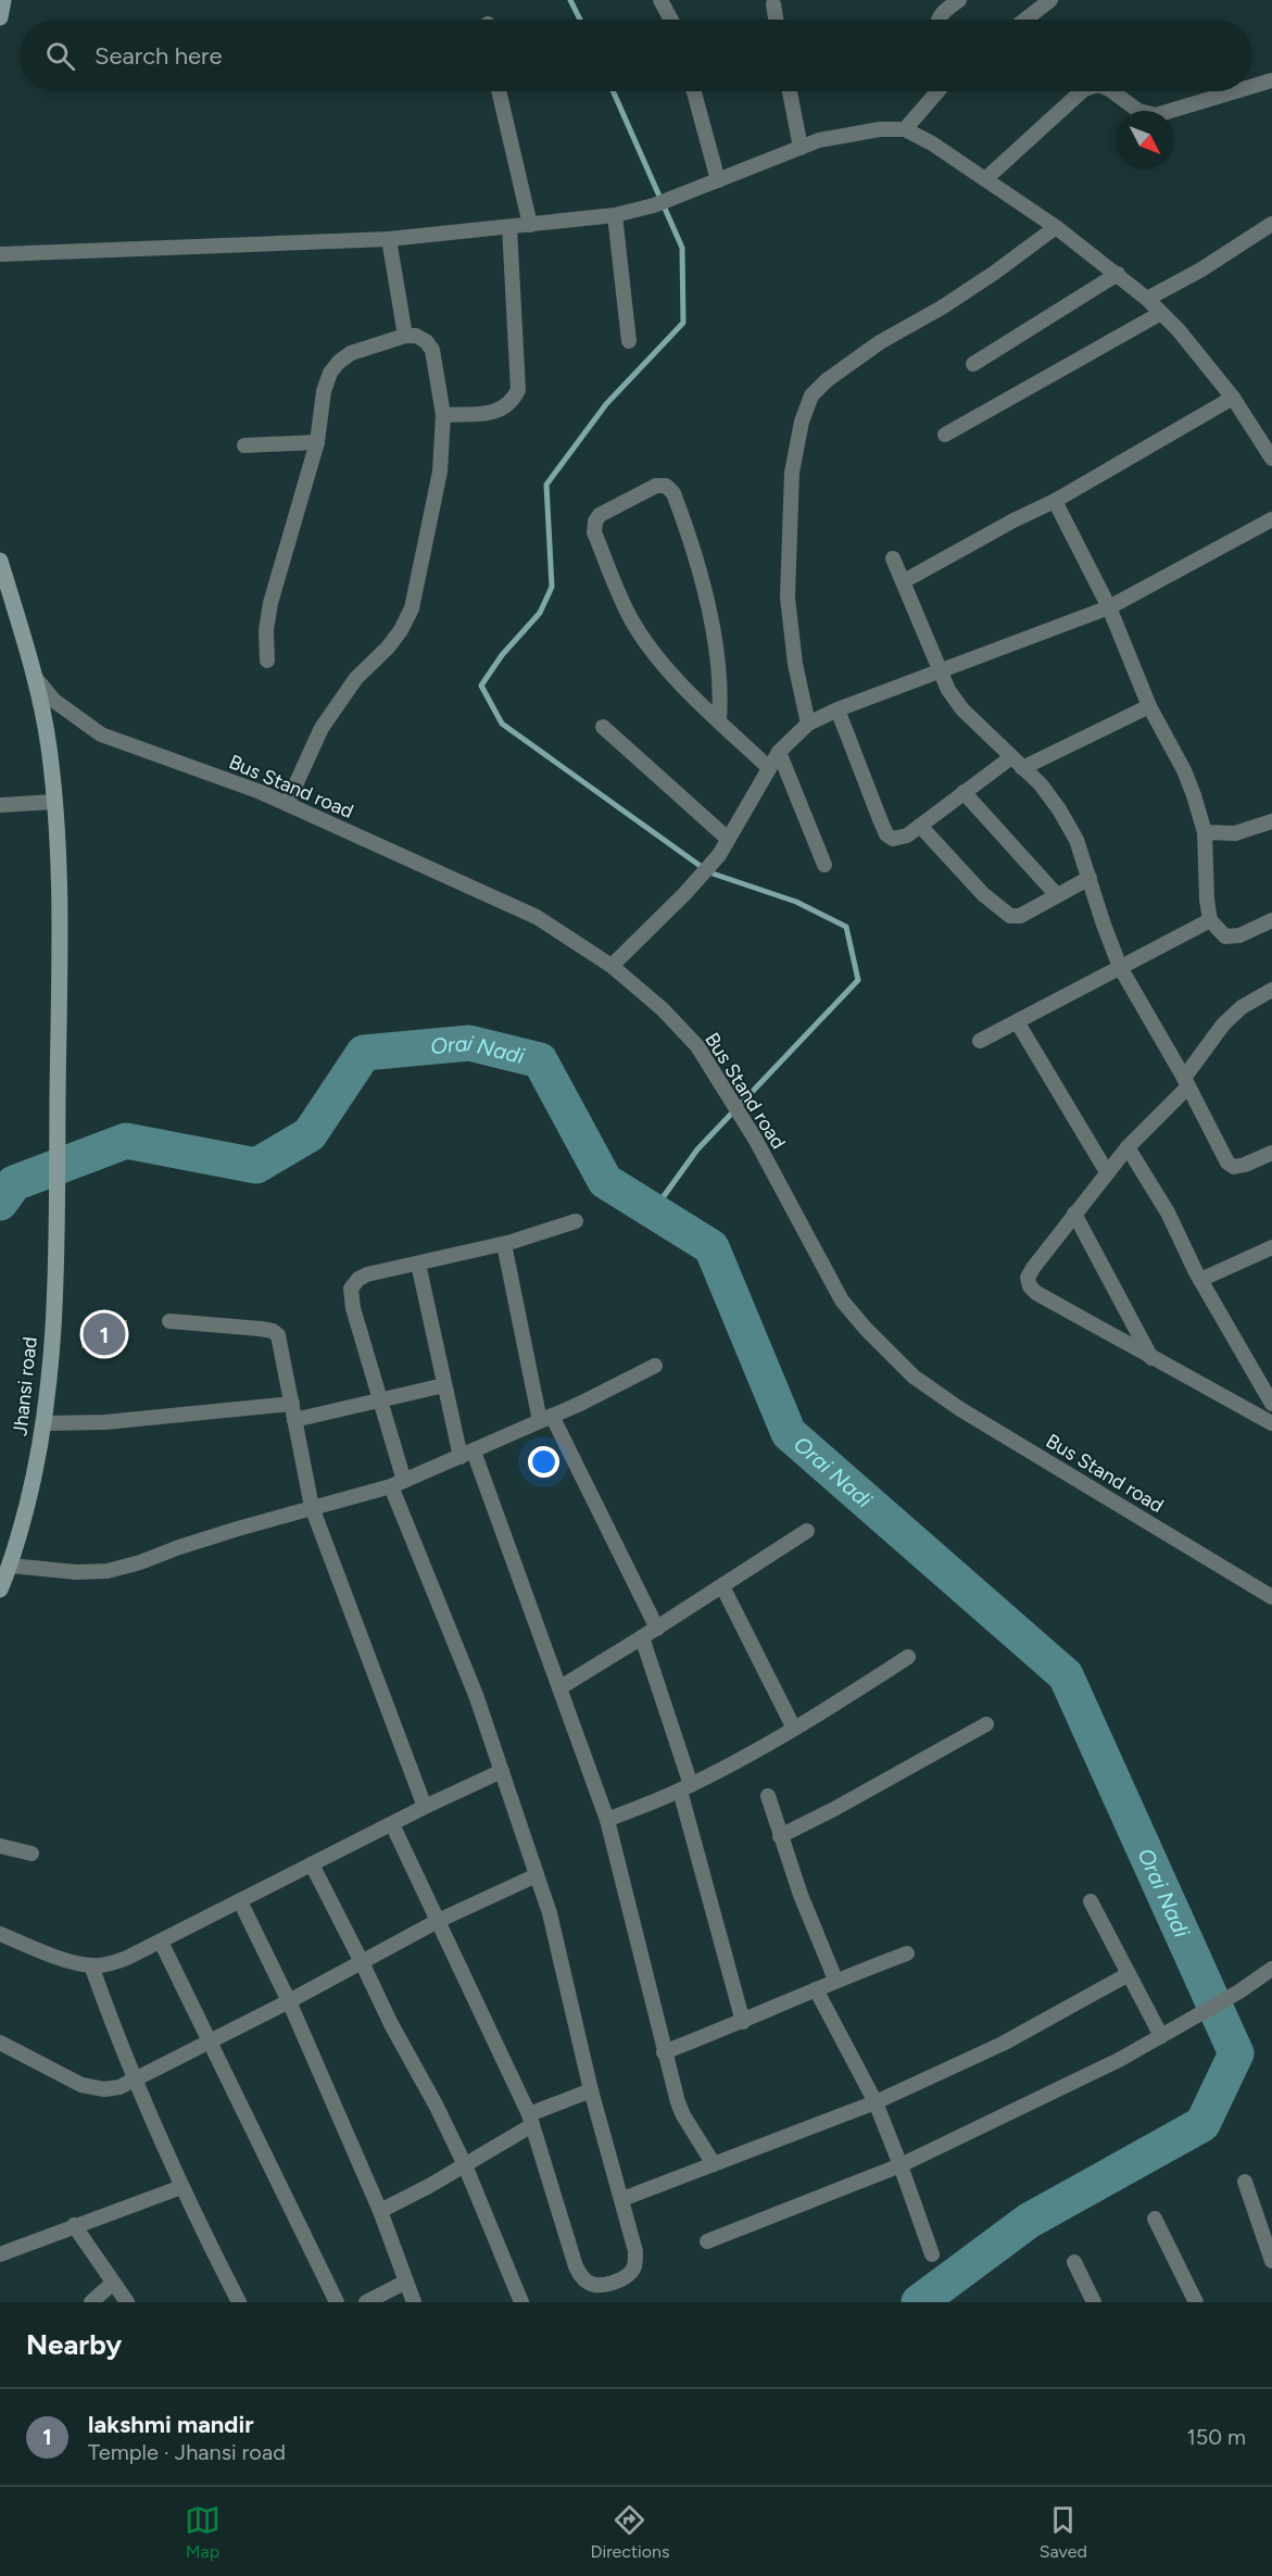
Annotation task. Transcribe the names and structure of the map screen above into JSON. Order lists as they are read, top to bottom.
{
  "streets": {
    "street": ["Bus Stand road", "Jhansi road"]
  },
  "crossings": [
    ["Bus Stand road", "Jhansi road"]
  ],
  "water": ["Orai Nadi"],
  "north": "bottom right",
  "page": {
    "search": "Search here",
    "pins": "1",
    "heading": "Nearby",
    "list": [
      {
        "mark": "1",
        "name": "lakshmi mandir",
        "note": "Temple · Jhansi road",
        "value": "150 m"
      }
    ],
    "nav": ["Map", "Directions", "Saved"]
  }
}
